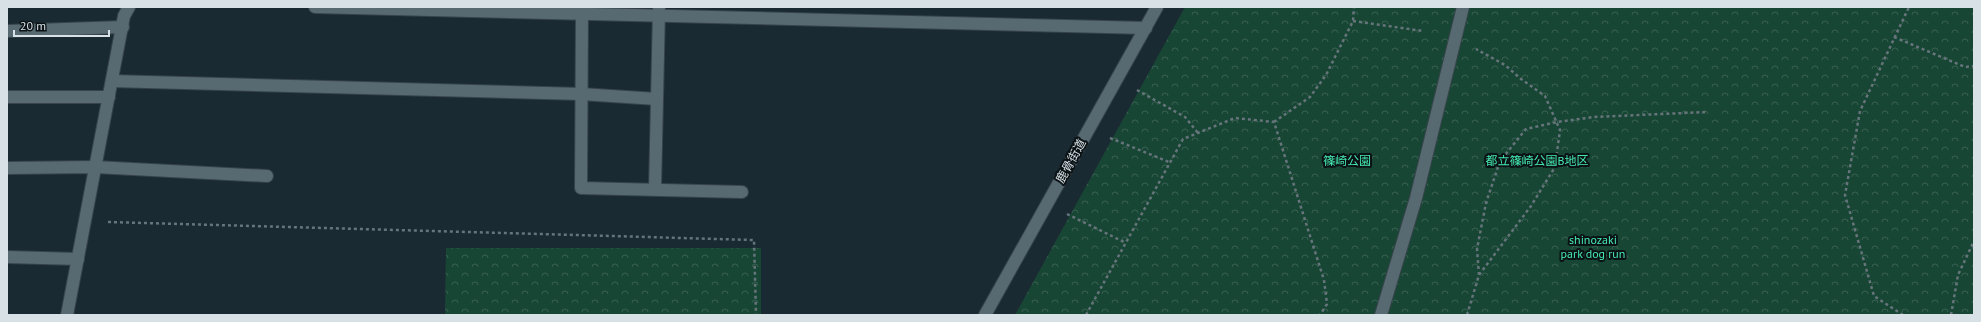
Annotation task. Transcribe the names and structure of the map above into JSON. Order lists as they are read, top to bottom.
{
  "streets": {
    "street": ["鹿骨街道"]
  },
  "parks": ["篠崎公園", "都立篠崎公園B地区", "shinozaki park dog run"],
  "scale_bar": "20 m"
}
